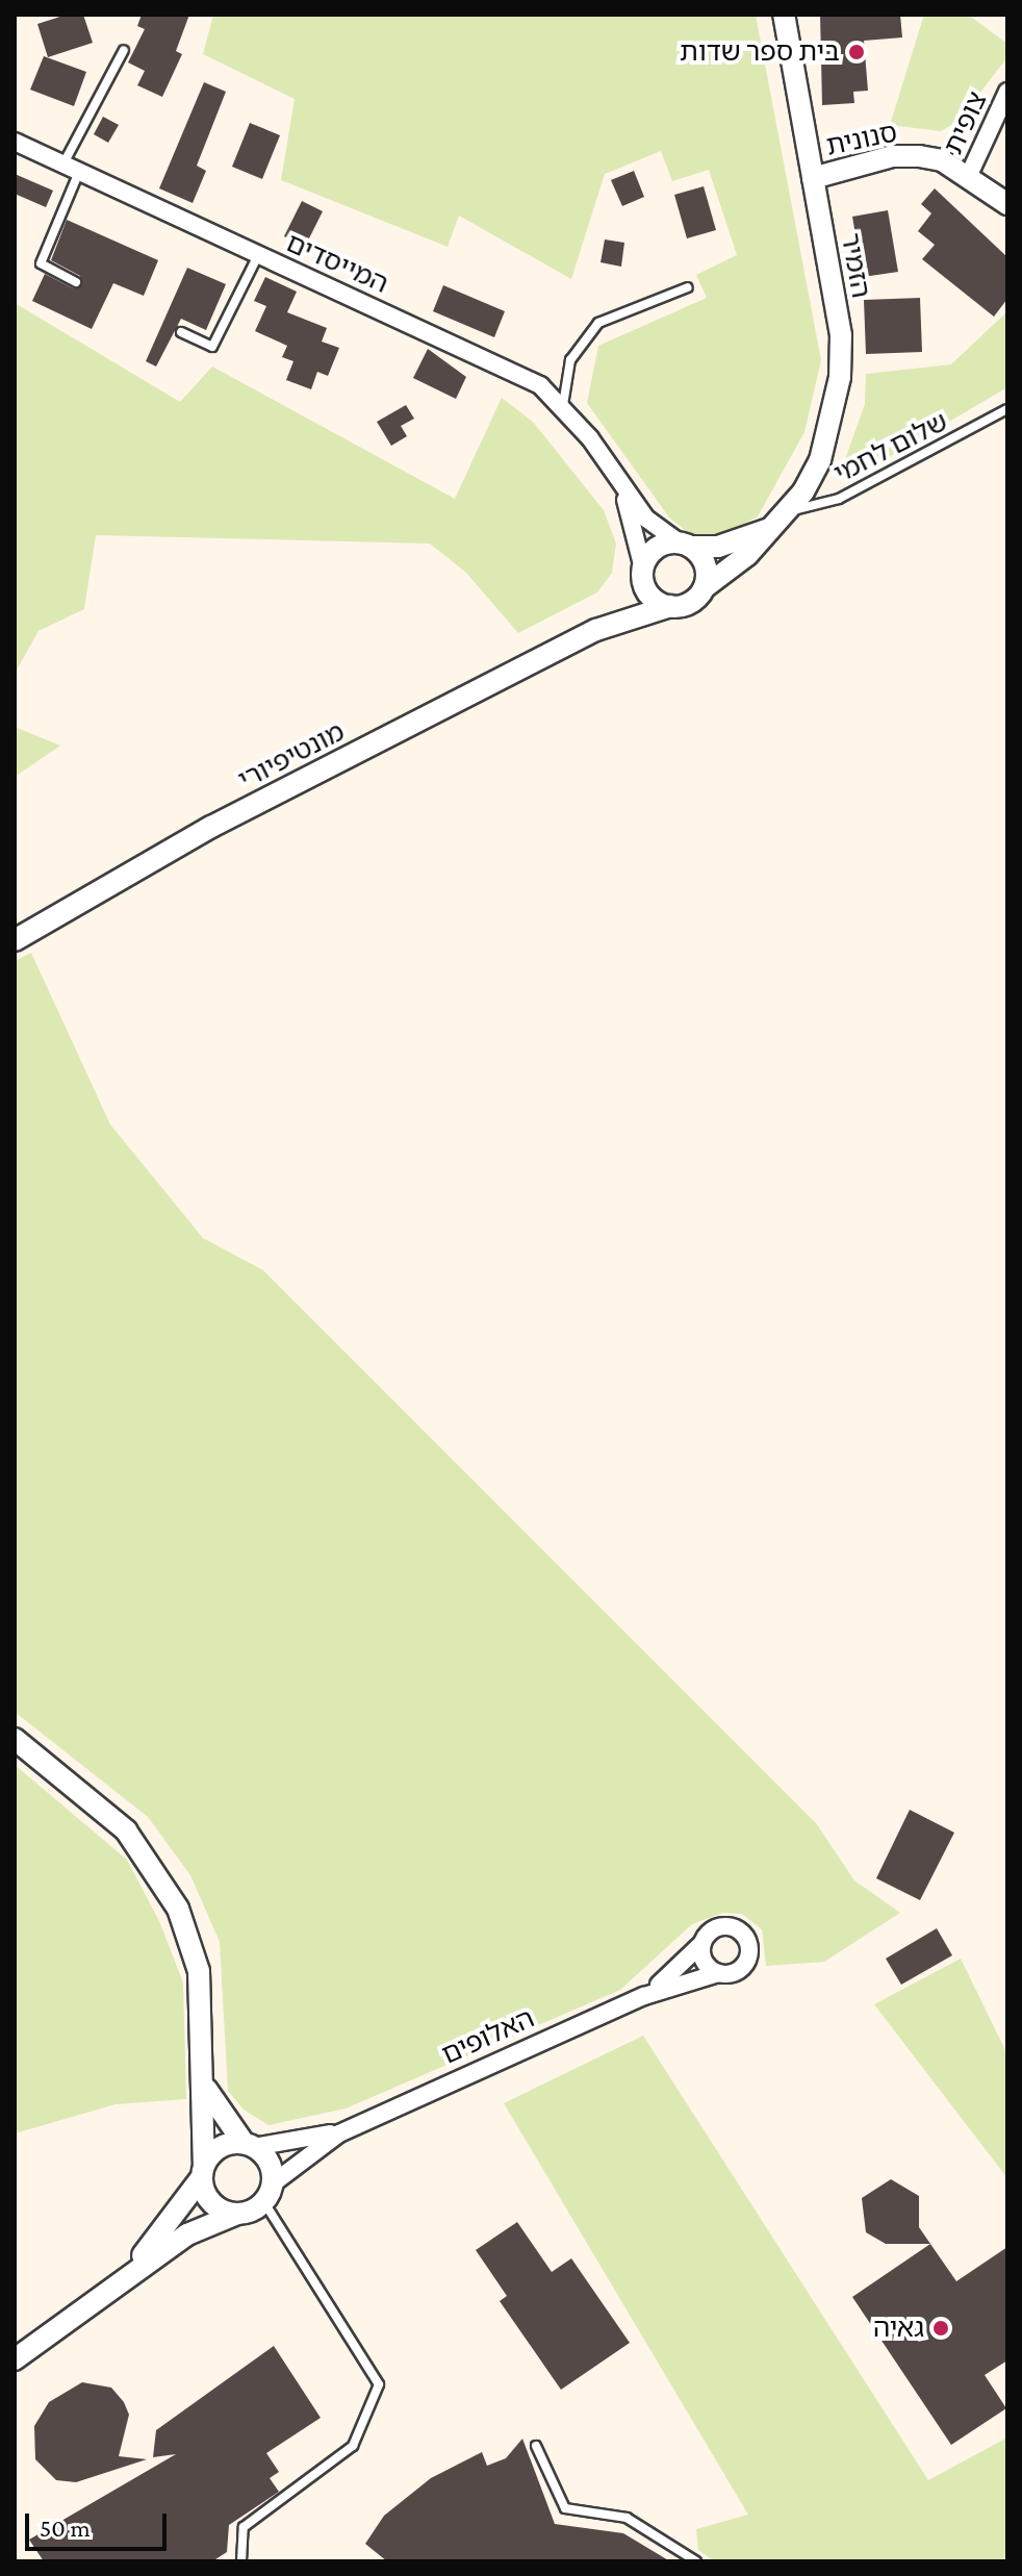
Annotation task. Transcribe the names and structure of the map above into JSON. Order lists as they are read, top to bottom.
{
  "streets": {
    "street": [
      "צופית",
      "סנונית",
      "המייסדים",
      "הזמיר",
      "מונטיפיורי",
      "האלופים"
    ],
    "lane": ["שלום לחמי"]
  },
  "crossings": [
    ["צופית", "סנונית"],
    ["סנונית", "הזמיר"],
    ["המייסדים", "הזמיר"],
    ["המייסדים", "מונטיפיורי"],
    ["הזמיר", "שלום לחמי"],
    ["הזמיר", "מונטיפיורי"]
  ],
  "places": ["בית ספר שדות", "גאיה"],
  "scale_bar": "50 m"
}
